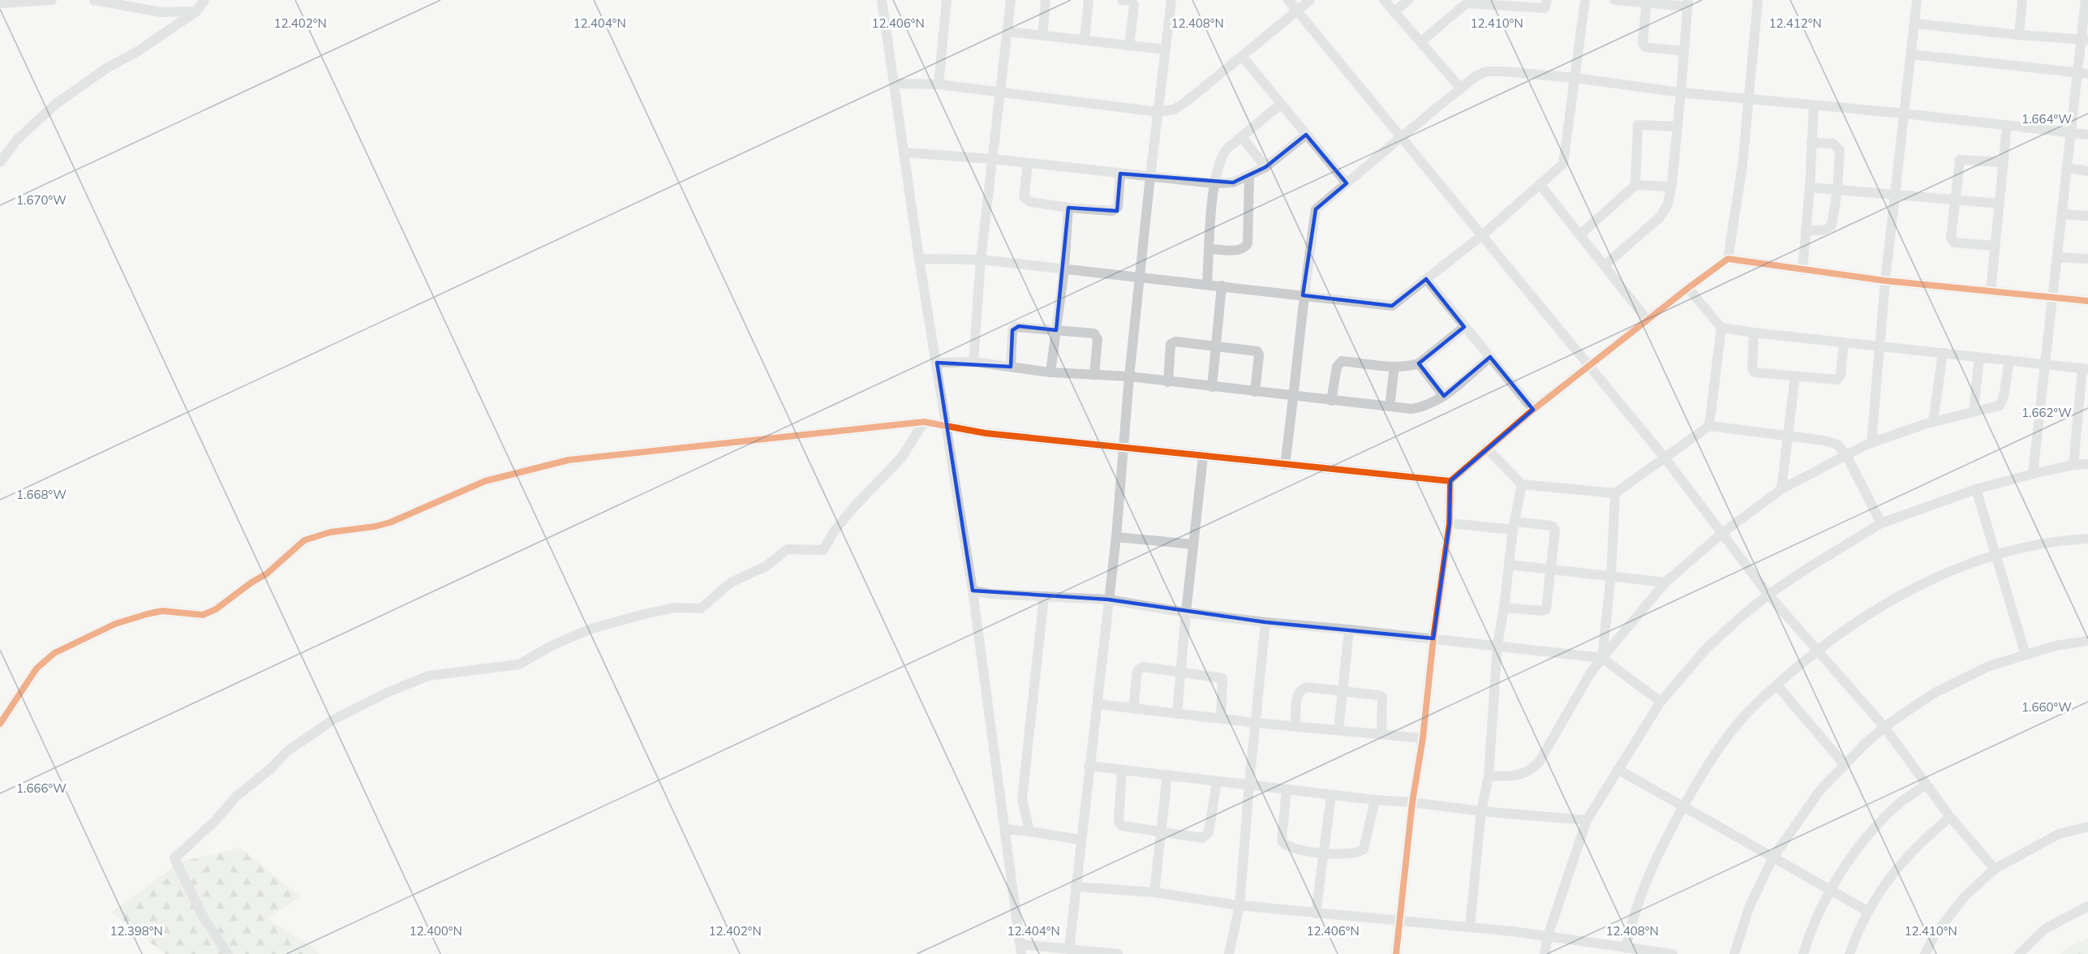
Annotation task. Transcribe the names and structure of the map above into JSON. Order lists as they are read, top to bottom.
{
  "coordinates": [
    "12.402°N",
    "12.404°N",
    "12.406°N",
    "12.408°N",
    "12.410°N",
    "12.412°N",
    "1.664°W",
    "1.670°W",
    "1.662°W",
    "1.668°W",
    "1.660°W",
    "1.666°W",
    "12.398°N",
    "12.400°N"
  ]
}
